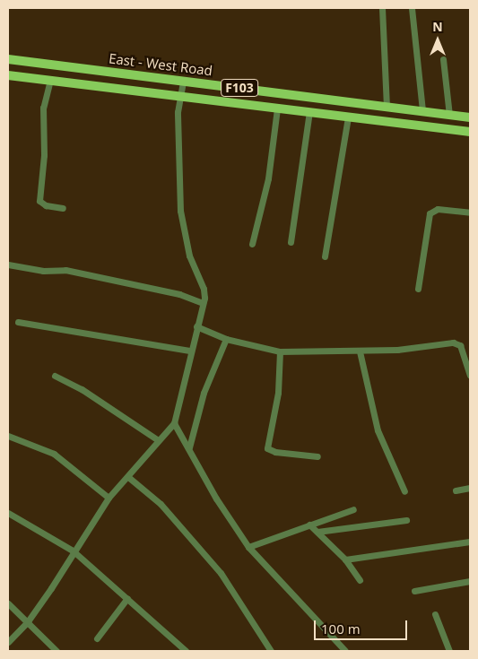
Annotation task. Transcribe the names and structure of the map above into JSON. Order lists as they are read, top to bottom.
{
  "streets": {
    "main road": ["East - West Road", "F103"]
  },
  "scale_bar": "100 m",
  "north": "top"
}
